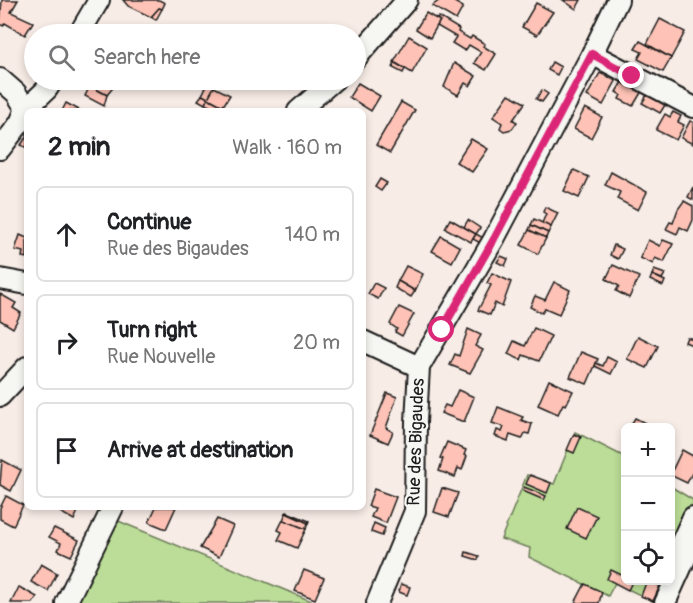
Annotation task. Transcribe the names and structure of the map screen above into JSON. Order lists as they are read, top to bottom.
{
  "streets": {
    "street": ["Rue des Bigaudes"]
  },
  "page": {
    "search": "Search here",
    "heading": ["2 min", "Walk · 160 m"],
    "list": [
      ["Continue", "Rue des Bigaudes", "140 m"],
      ["Turn right", "Rue Nouvelle", "20 m"],
      "Arrive at destination"
    ],
    "map_buttons": ["+", "−"]
  }
}
